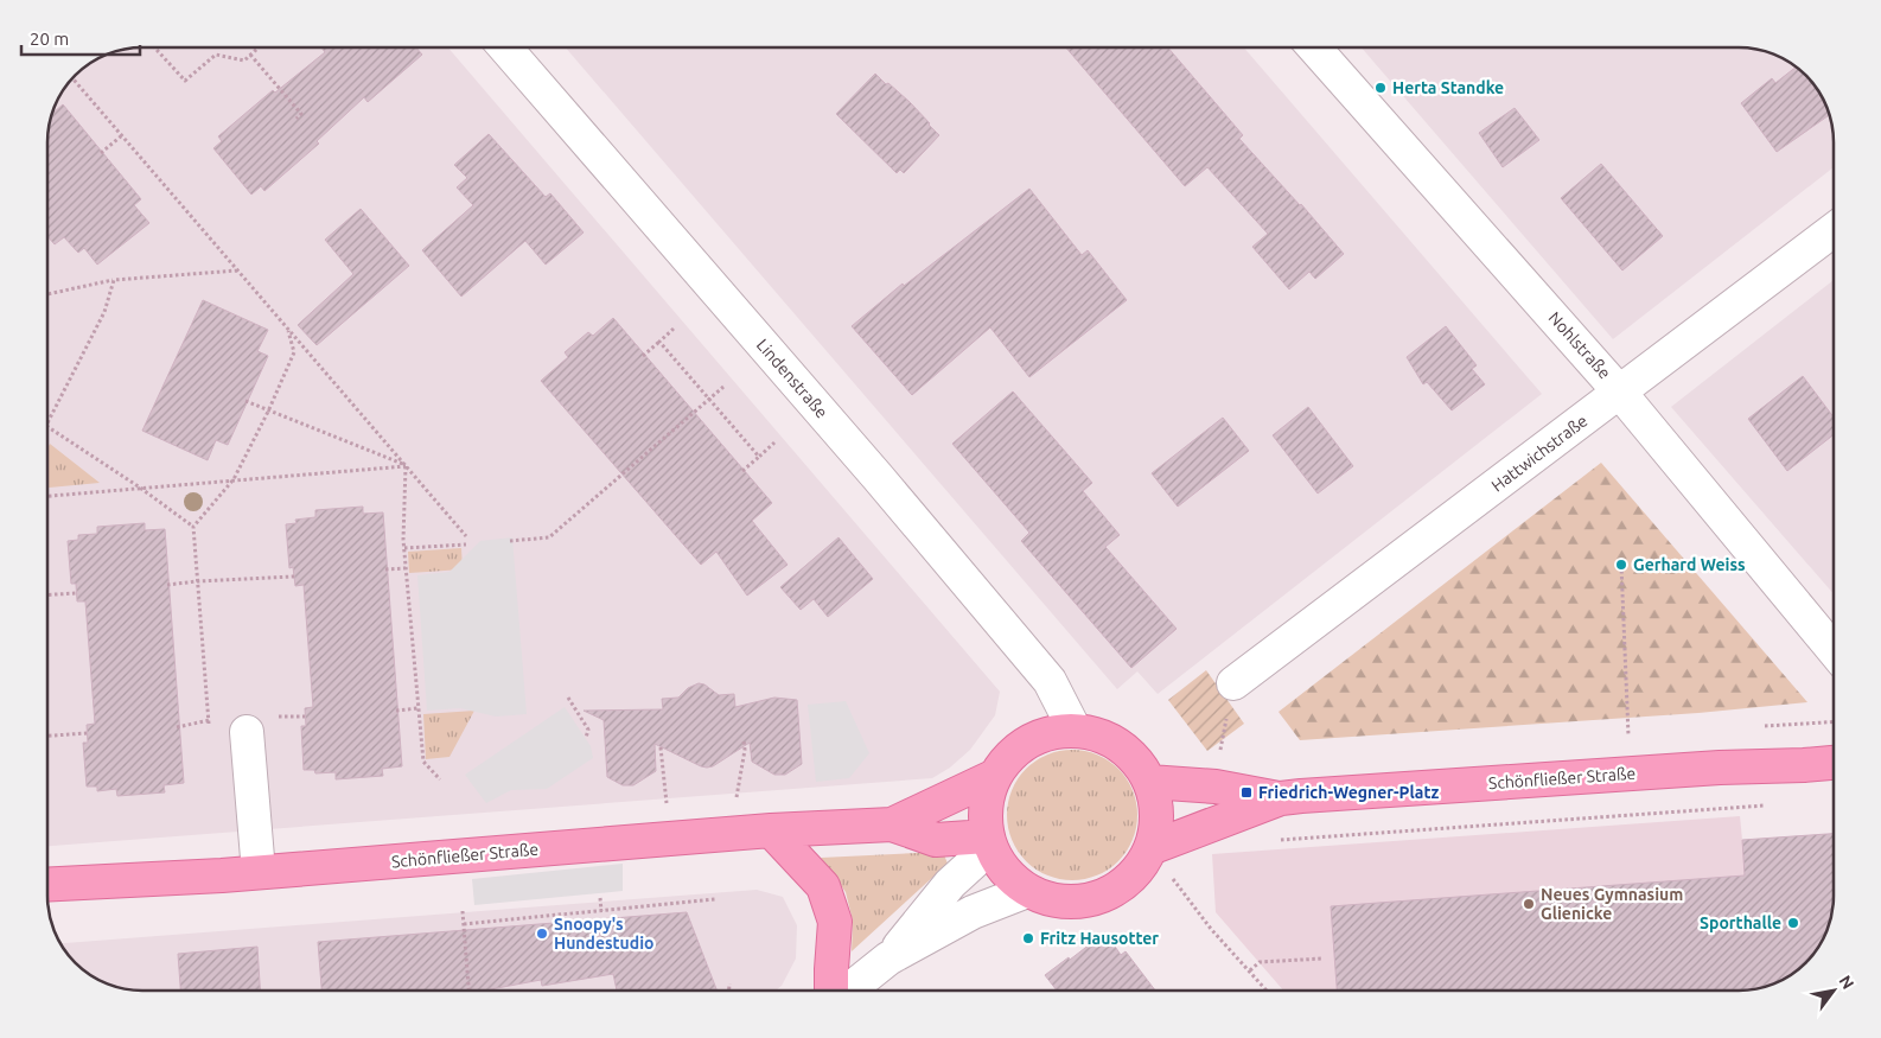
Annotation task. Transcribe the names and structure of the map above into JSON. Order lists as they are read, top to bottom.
{
  "streets": {
    "main road": ["Schönfließer Straße"],
    "street": ["Nohlstraße", "Lindenstraße", "Hattwichstraße"]
  },
  "crossings": [
    ["Nohlstraße", "Hattwichstraße"],
    ["Lindenstraße", "Schönfließer Straße"]
  ],
  "places": {
    "other": [
      "Herta Standke",
      "Gerhard Weiss",
      "Neues Gymnasium Glienicke",
      "Sporthalle",
      "Snoopy's Hundestudio",
      "Fritz Hausotter"
    ],
    "transit": ["Friedrich-Wegner-Platz"]
  },
  "scale_bar": "20 m",
  "north": "top right"
}
